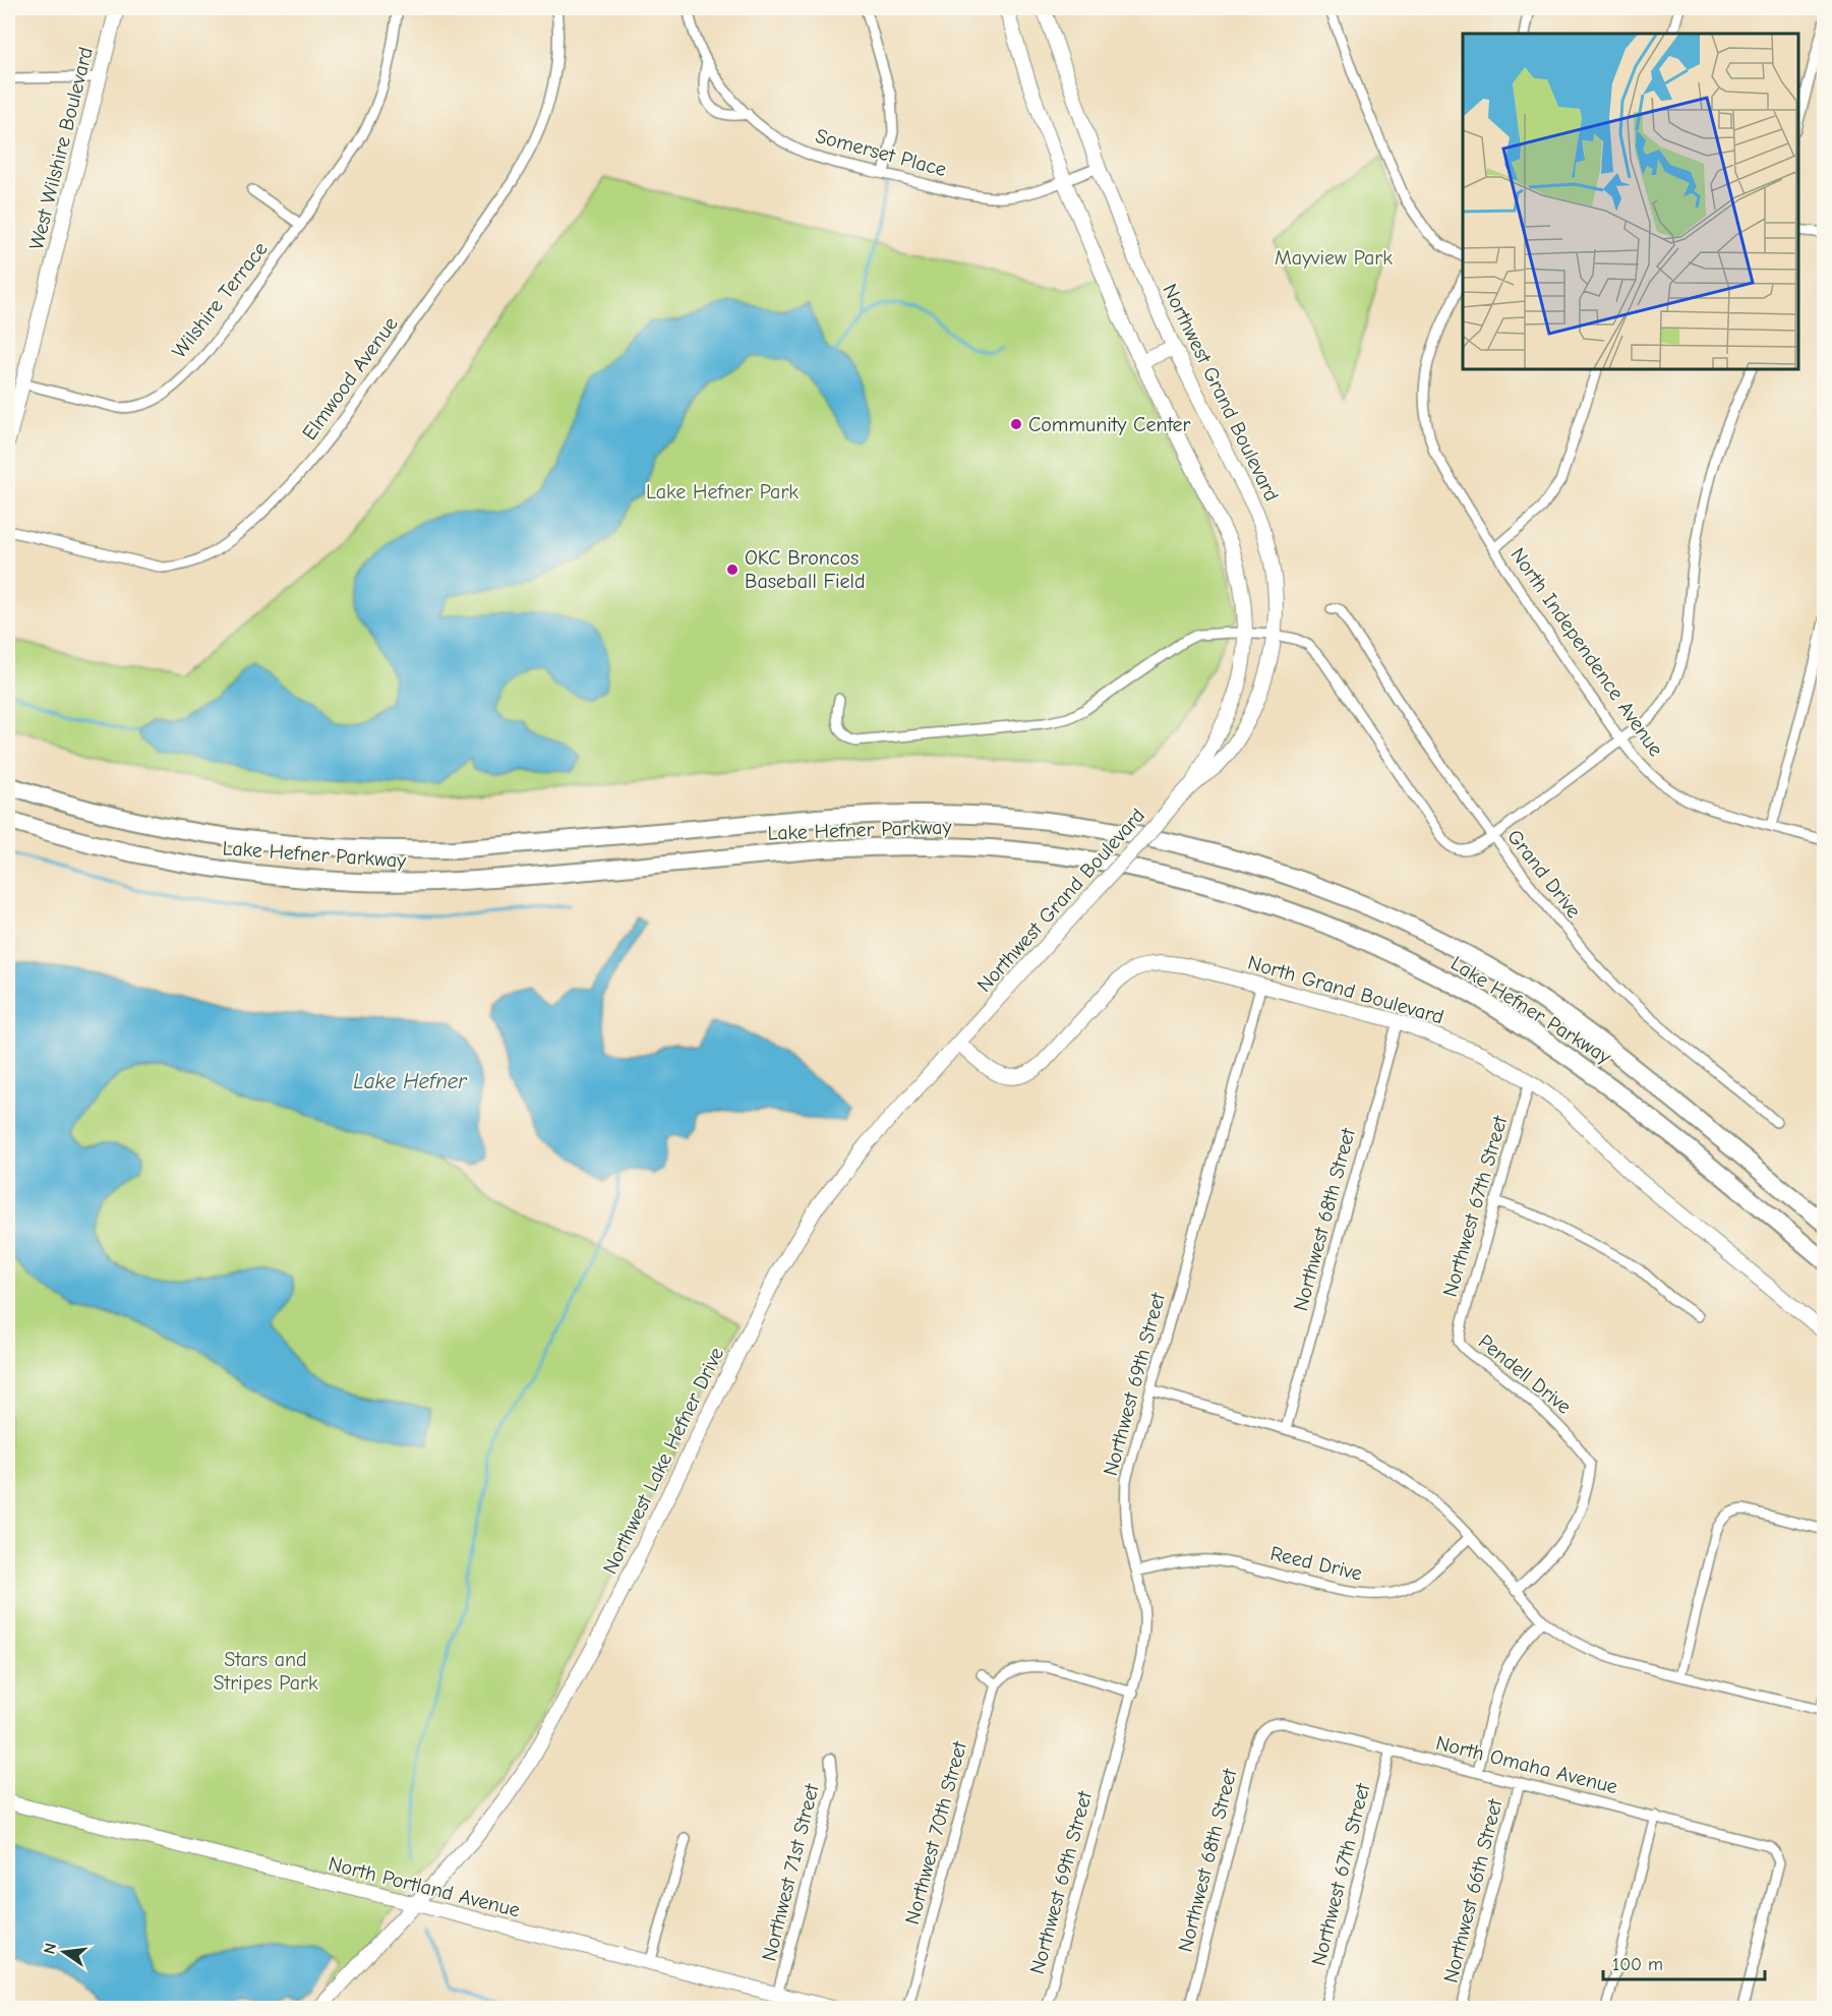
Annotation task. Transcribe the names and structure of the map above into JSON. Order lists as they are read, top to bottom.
{
  "streets": {
    "highway": ["Lake Hefner Parkway"],
    "street": [
      "West Wilshire Boulevard",
      "Somerset Place",
      "Wilshire Terrace",
      "Elmwood Avenue",
      "Northwest Grand Boulevard",
      "North Independence Avenue",
      "Grand Drive",
      "North Grand Boulevard",
      "Northwest 67th Street",
      "Northwest 68th Street",
      "Pendell Drive",
      "Northwest 69th Street",
      "Northwest Lake Hefner Drive",
      "Reed Drive",
      "North Omaha Avenue",
      "Northwest 70th Street",
      "Northwest 71st Street",
      "North Portland Avenue",
      "Northwest 66th Street"
    ]
  },
  "crossings": [
    ["West Wilshire Boulevard", "Wilshire Terrace"],
    ["Somerset Place", "Northwest Grand Boulevard"],
    ["Northwest Grand Boulevard", "North Grand Boulevard"],
    ["Northwest Grand Boulevard", "Northwest Lake Hefner Drive"],
    ["North Grand Boulevard", "Northwest 67th Street"],
    ["North Grand Boulevard", "Northwest 68th Street"],
    ["North Grand Boulevard", "Northwest 69th Street"],
    ["North Grand Boulevard", "Northwest Lake Hefner Drive"],
    ["Northwest 67th Street", "Pendell Drive"],
    ["Northwest 67th Street", "North Omaha Avenue"],
    ["Northwest 68th Street", "North Omaha Avenue"],
    ["Northwest 69th Street", "Reed Drive"],
    ["Northwest Lake Hefner Drive", "North Portland Avenue"],
    ["North Omaha Avenue", "Northwest 66th Street"],
    ["Northwest 71st Street", "North Portland Avenue"]
  ],
  "water": ["Lake Hefner"],
  "parks": ["Mayview Park", "Lake Hefner Park", "Stars and Stripes Park"],
  "places": ["Community Center", "OKC Broncos Baseball Field"],
  "scale_bar": "100 m",
  "north": "left"
}
